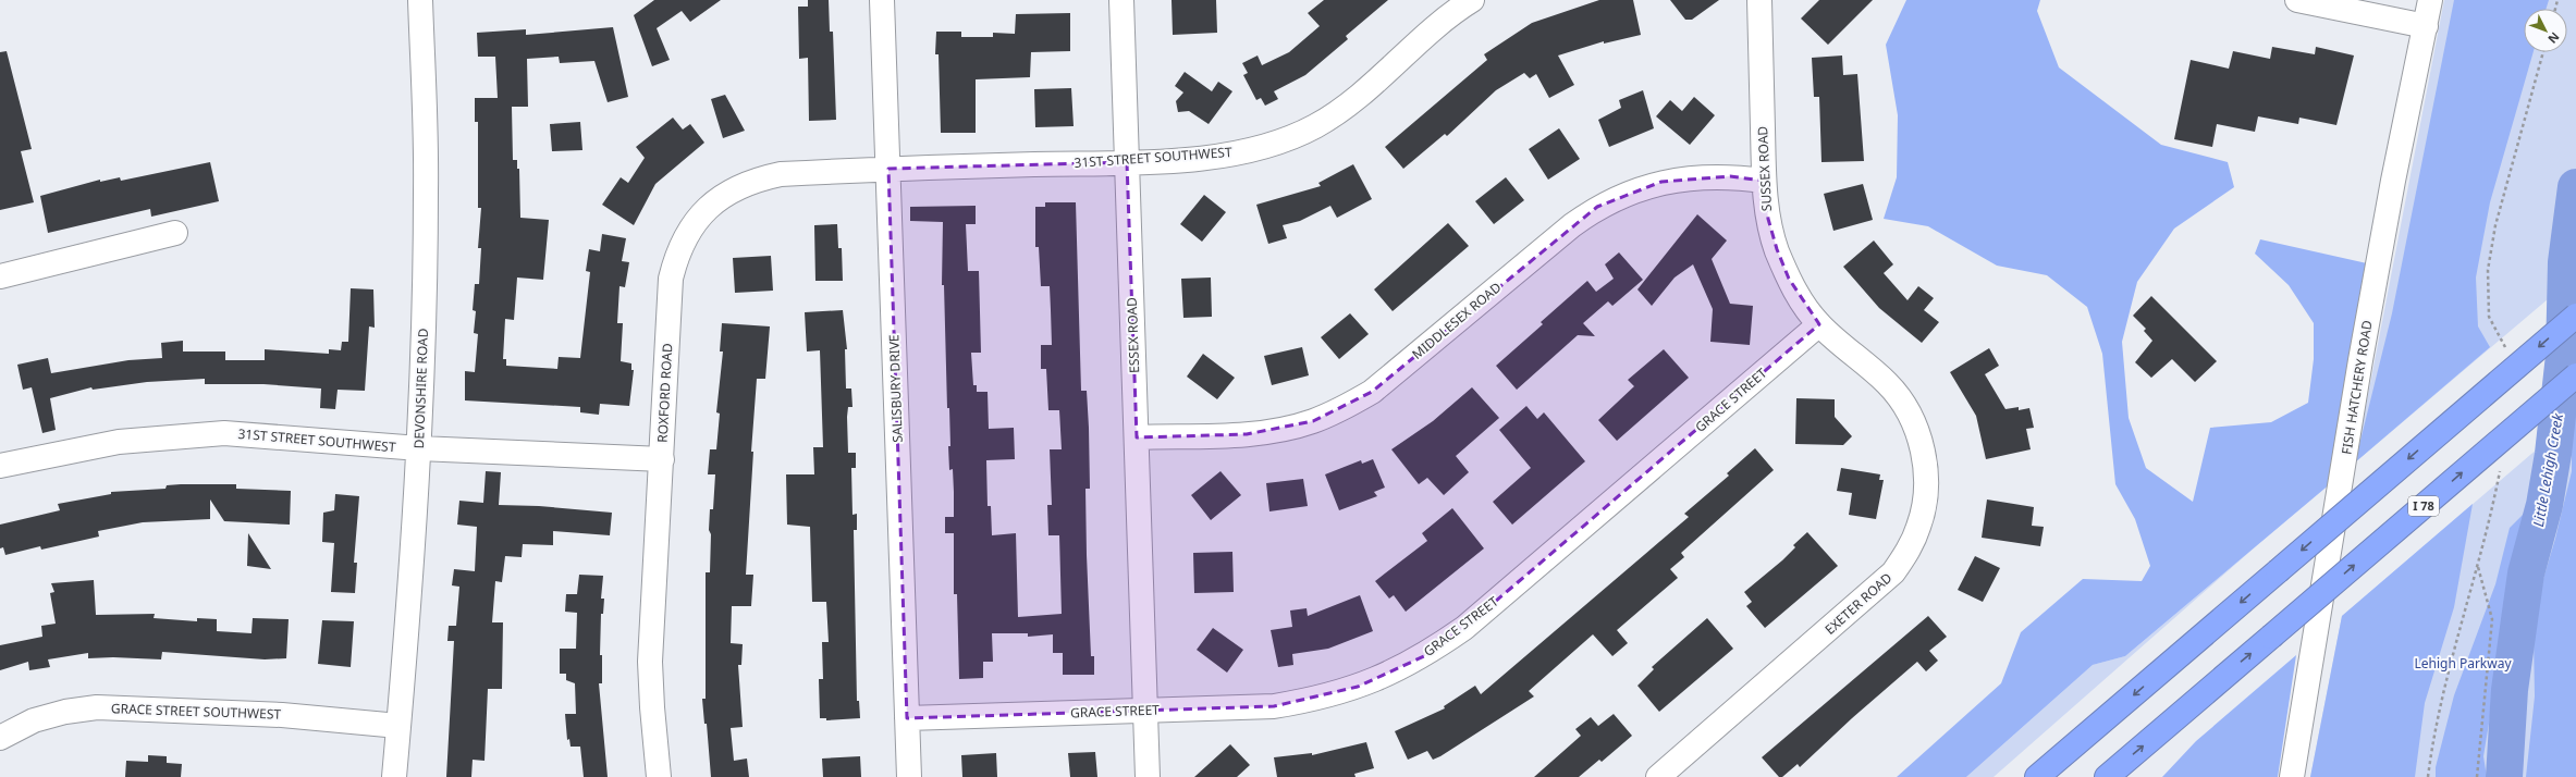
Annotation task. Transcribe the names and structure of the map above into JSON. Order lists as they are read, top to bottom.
{
  "streets": {
    "highway": ["I 78"],
    "street": [
      "31ST STREET SOUTHWEST",
      "SUSSEX ROAD",
      "MIDDLESEX ROAD",
      "ESSEX ROAD",
      "FISH HATCHERY ROAD",
      "DEVONSHIRE ROAD",
      "SALISBURY DRIVE",
      "ROXFORD ROAD",
      "GRACE STREET",
      "EXETER ROAD",
      "GRACE STREET SOUTHWEST"
    ]
  },
  "crossings": [
    ["31ST STREET SOUTHWEST", "ESSEX ROAD"],
    ["31ST STREET SOUTHWEST", "DEVONSHIRE ROAD"],
    ["31ST STREET SOUTHWEST", "SALISBURY DRIVE"],
    ["31ST STREET SOUTHWEST", "ROXFORD ROAD"],
    ["SUSSEX ROAD", "MIDDLESEX ROAD"],
    ["SUSSEX ROAD", "GRACE STREET"],
    ["SUSSEX ROAD", "EXETER ROAD"],
    ["MIDDLESEX ROAD", "ESSEX ROAD"],
    ["ESSEX ROAD", "GRACE STREET"],
    ["DEVONSHIRE ROAD", "GRACE STREET SOUTHWEST"],
    ["SALISBURY DRIVE", "ROXFORD ROAD"],
    ["SALISBURY DRIVE", "GRACE STREET"],
    ["GRACE STREET", "EXETER ROAD"]
  ],
  "water": ["Little Lehigh Creek"],
  "parks": ["Lehigh Parkway"],
  "north": "bottom right"
}
